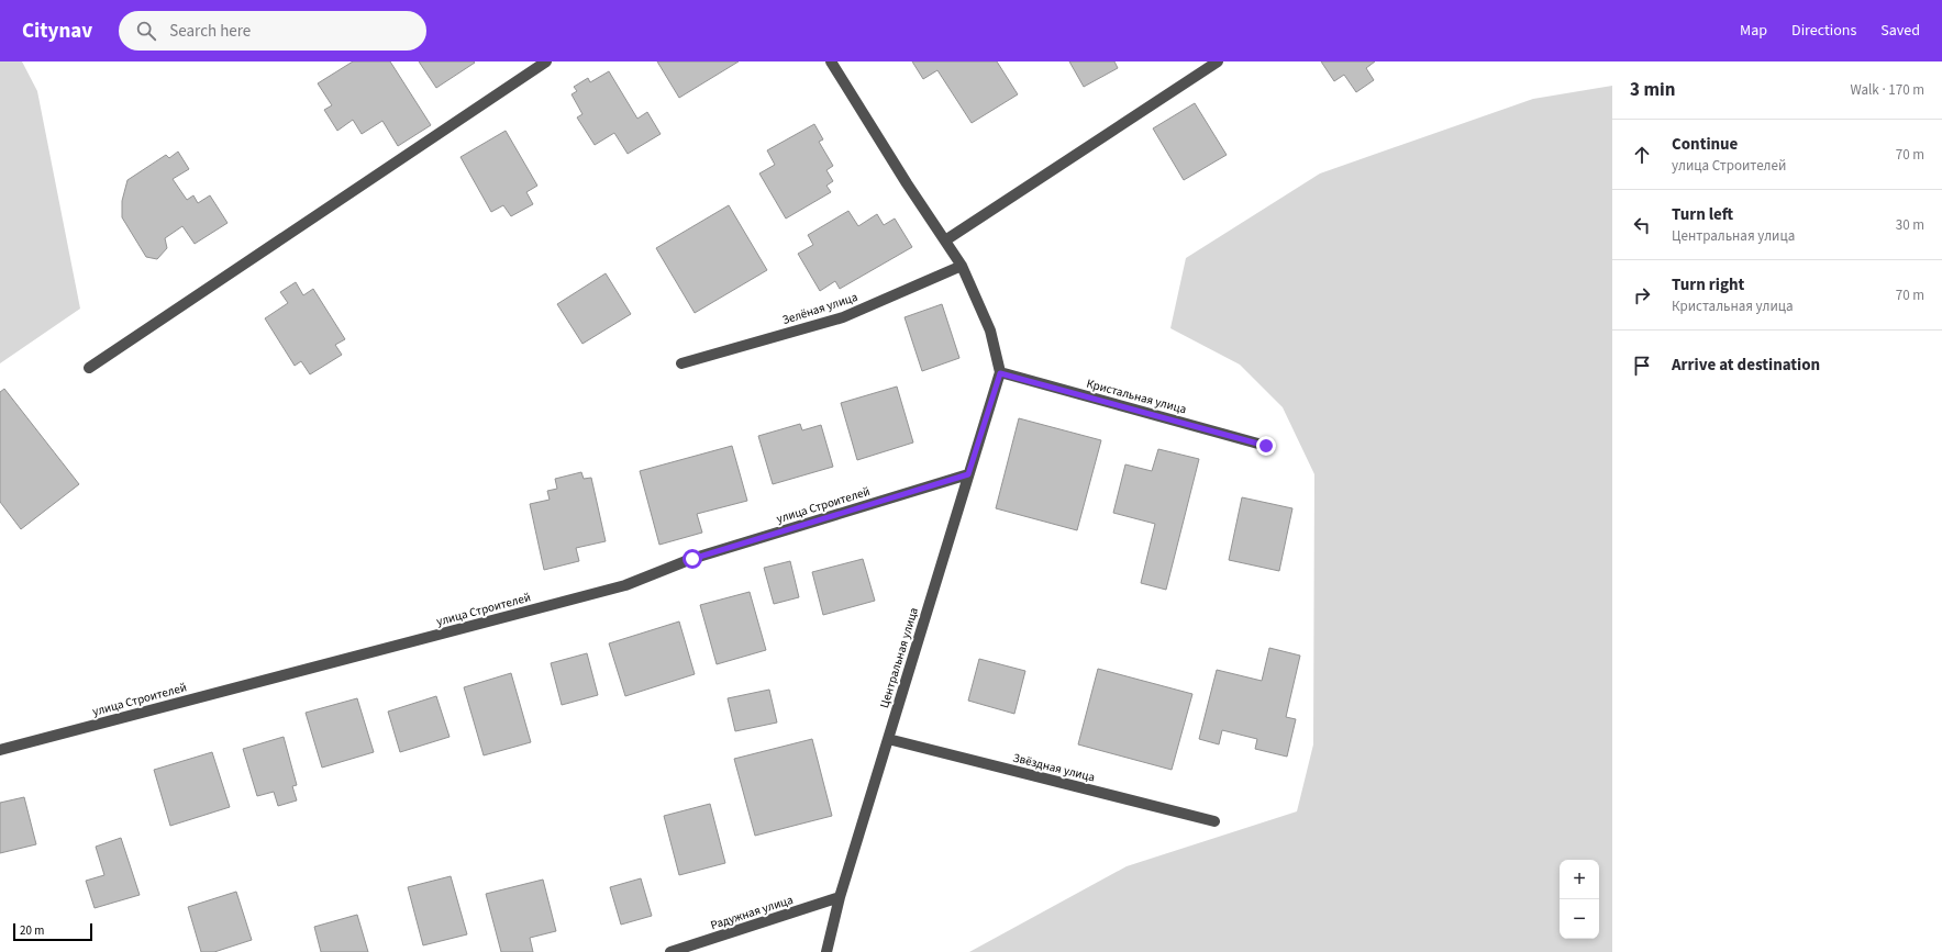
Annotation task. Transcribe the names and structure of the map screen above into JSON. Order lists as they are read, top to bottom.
{
  "streets": {
    "street": [
      "Зелёная улица",
      "Кристальная улица",
      "улица Строителей",
      "Центральная улица",
      "Звёздная улица",
      "Радужная улица"
    ]
  },
  "crossings": [
    ["Кристальная улица", "Центральная улица"],
    ["улица Строителей", "Центральная улица"],
    ["Центральная улица", "Звёздная улица"],
    ["Центральная улица", "Радужная улица"]
  ],
  "scale_bar": "20 m",
  "page": {
    "header": "Citynav",
    "search": "Search here",
    "nav": ["Map", "Directions", "Saved"],
    "heading": ["3 min", "Walk · 170 m"],
    "list": [
      ["Continue", "улица Строителей", "70 m"],
      ["Turn left", "Центральная улица", "30 m"],
      ["Turn right", "Кристальная улица", "70 m"],
      "Arrive at destination"
    ],
    "map_buttons": ["+", "−"],
    "scale": "20 m"
  }
}
